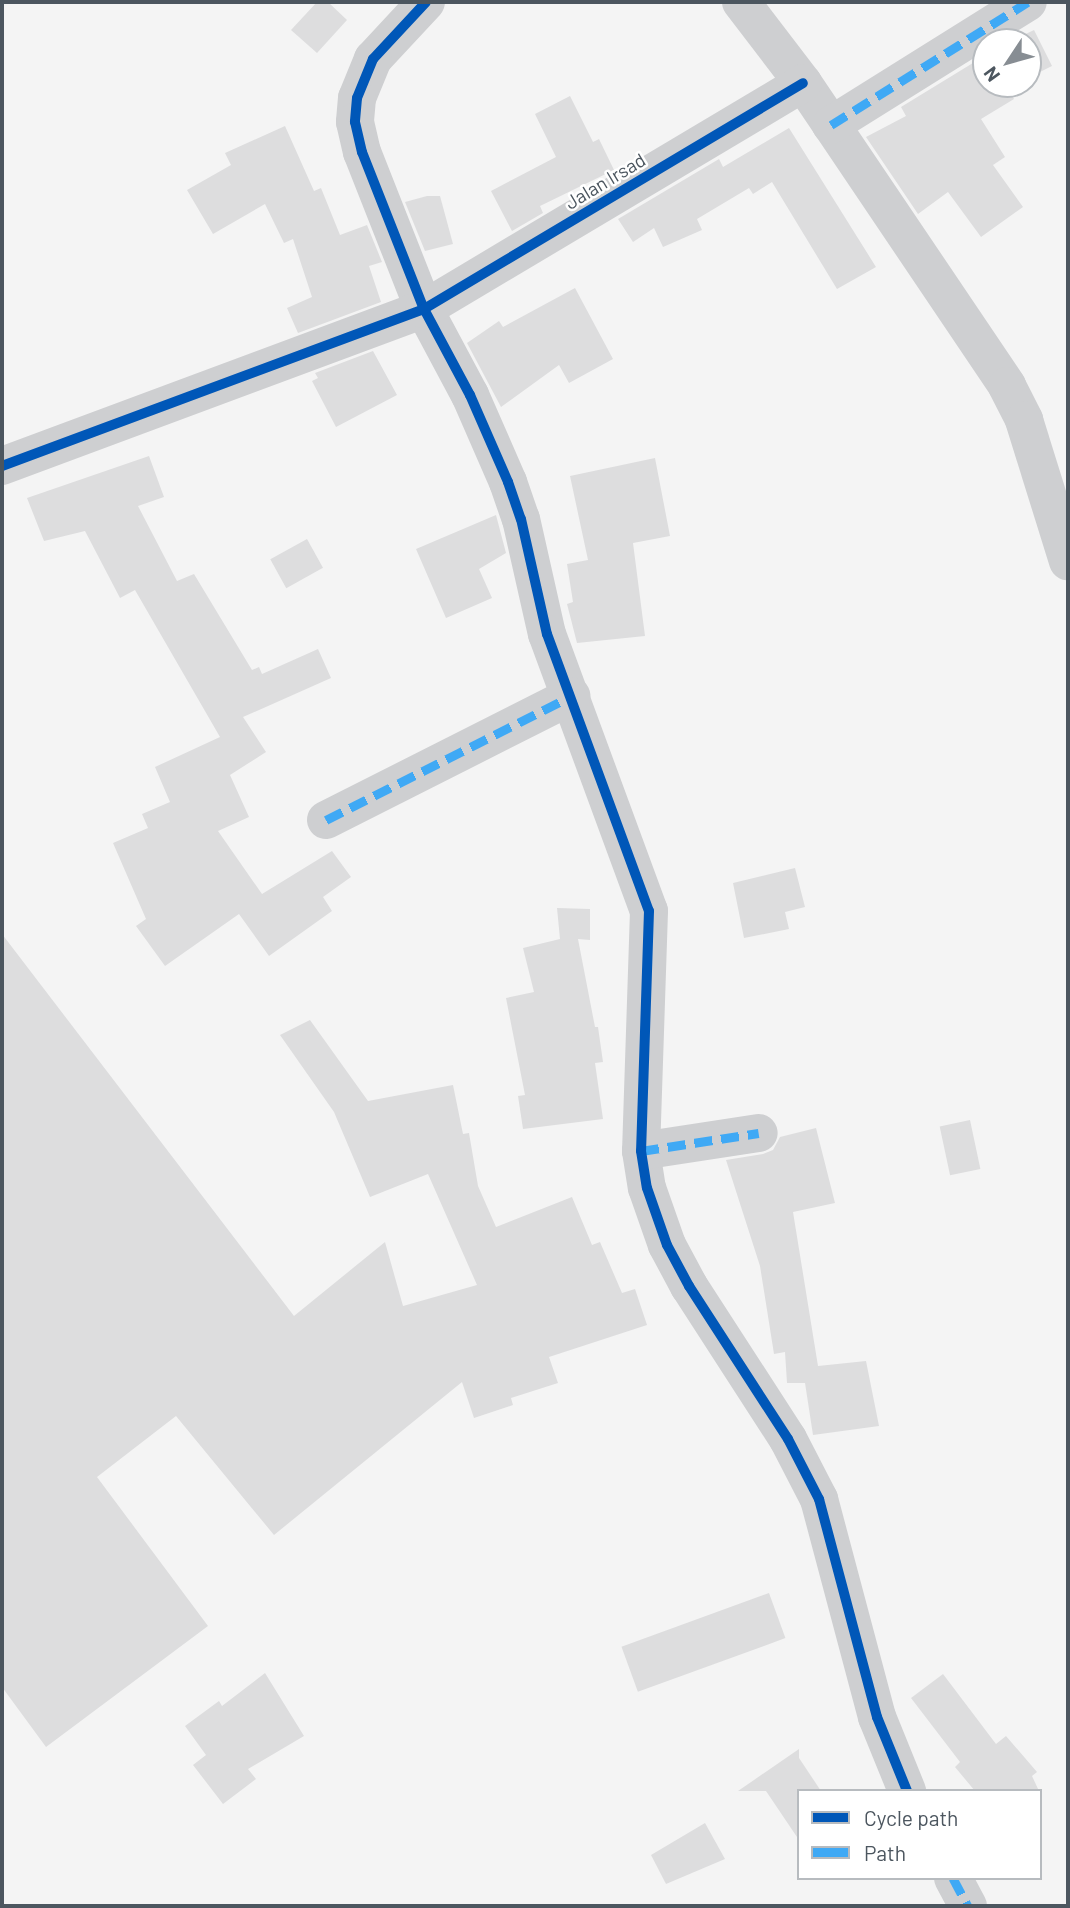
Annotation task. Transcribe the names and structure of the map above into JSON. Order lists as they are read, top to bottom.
{
  "streets": {
    "street": ["Jalan Irsad"]
  },
  "legend": ["Cycle path", "Path"],
  "north": "bottom left"
}
